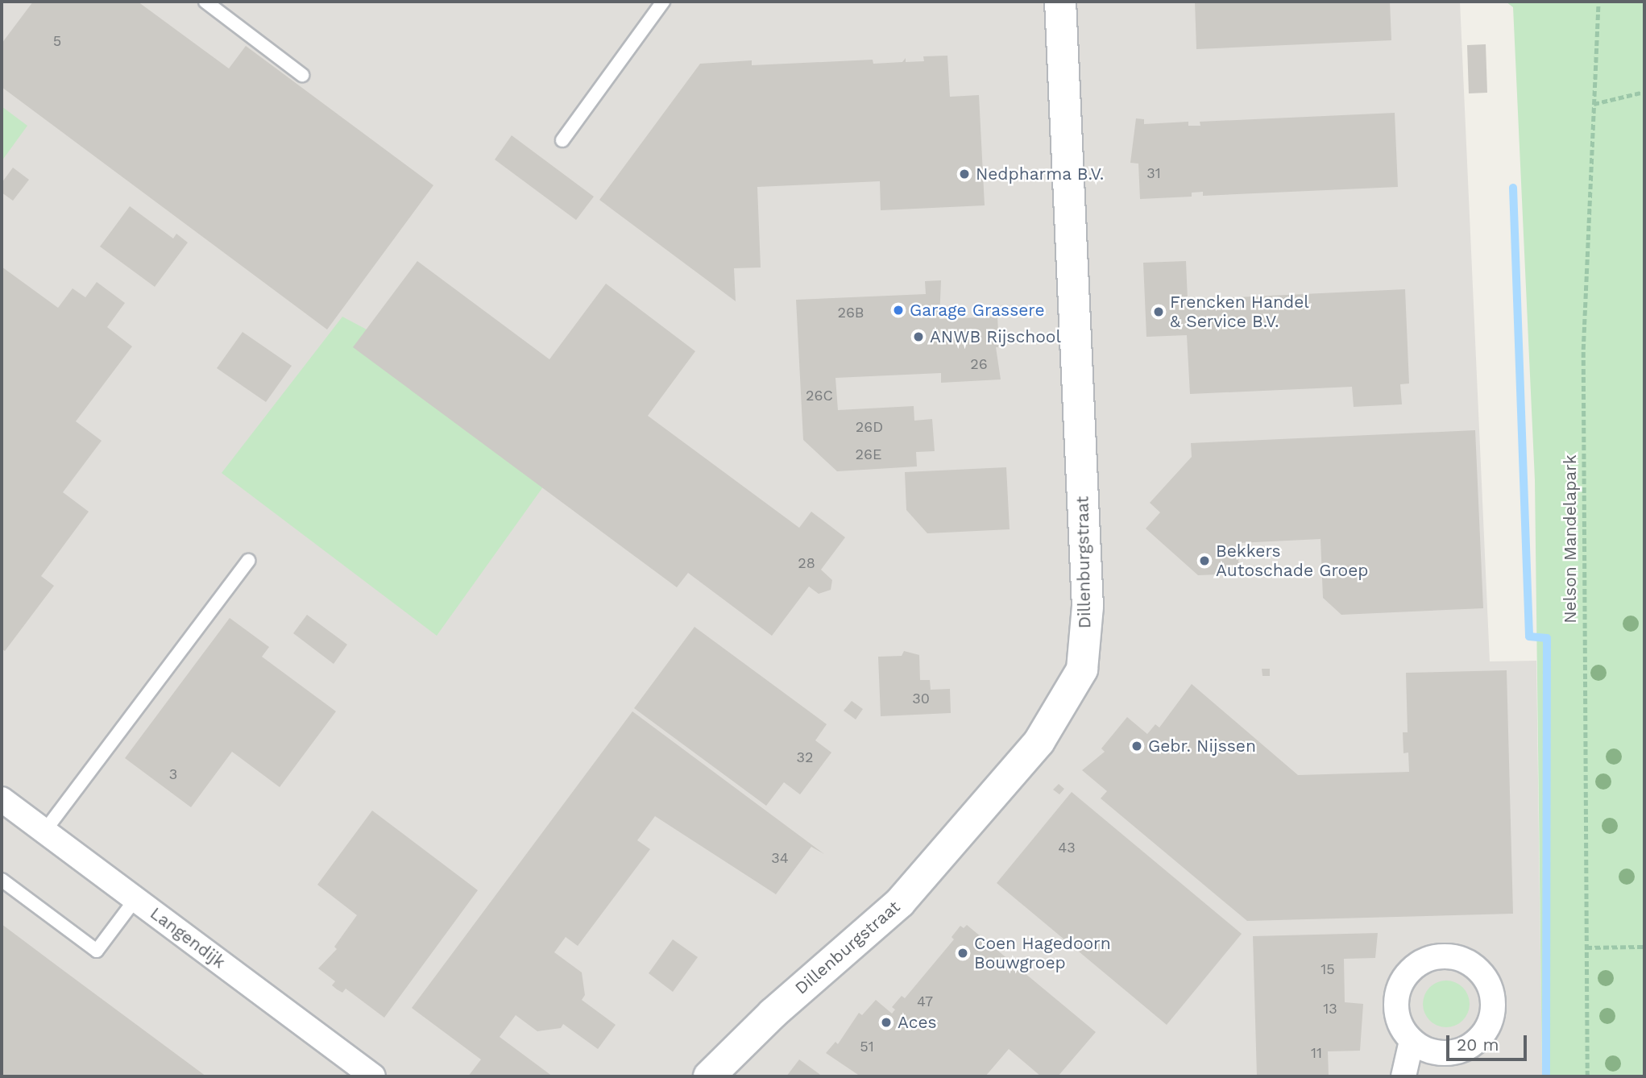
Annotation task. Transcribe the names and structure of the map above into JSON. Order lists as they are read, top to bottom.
{
  "streets": {
    "street": ["Dillenburgstraat", "Langendijk"],
    "path": ["Nelson Mandelapark"]
  },
  "places": [
    "Nedpharma B.V.",
    "Garage Grassere",
    "Frencken Handel & Service B.V.",
    "ANWB Rijschool",
    "Bekkers Autoschade Groep",
    "Gebr. Nijssen",
    "Coen Hagedoorn Bouwgroep",
    "Aces"
  ],
  "house_numbers": [
    "5",
    "31",
    "26B",
    "26",
    "26C",
    "26D",
    "26E",
    "28",
    "30",
    "32",
    "3",
    "43",
    "34",
    "15",
    "47",
    "13",
    "51",
    "11"
  ],
  "scale_bar": "20 m"
}
